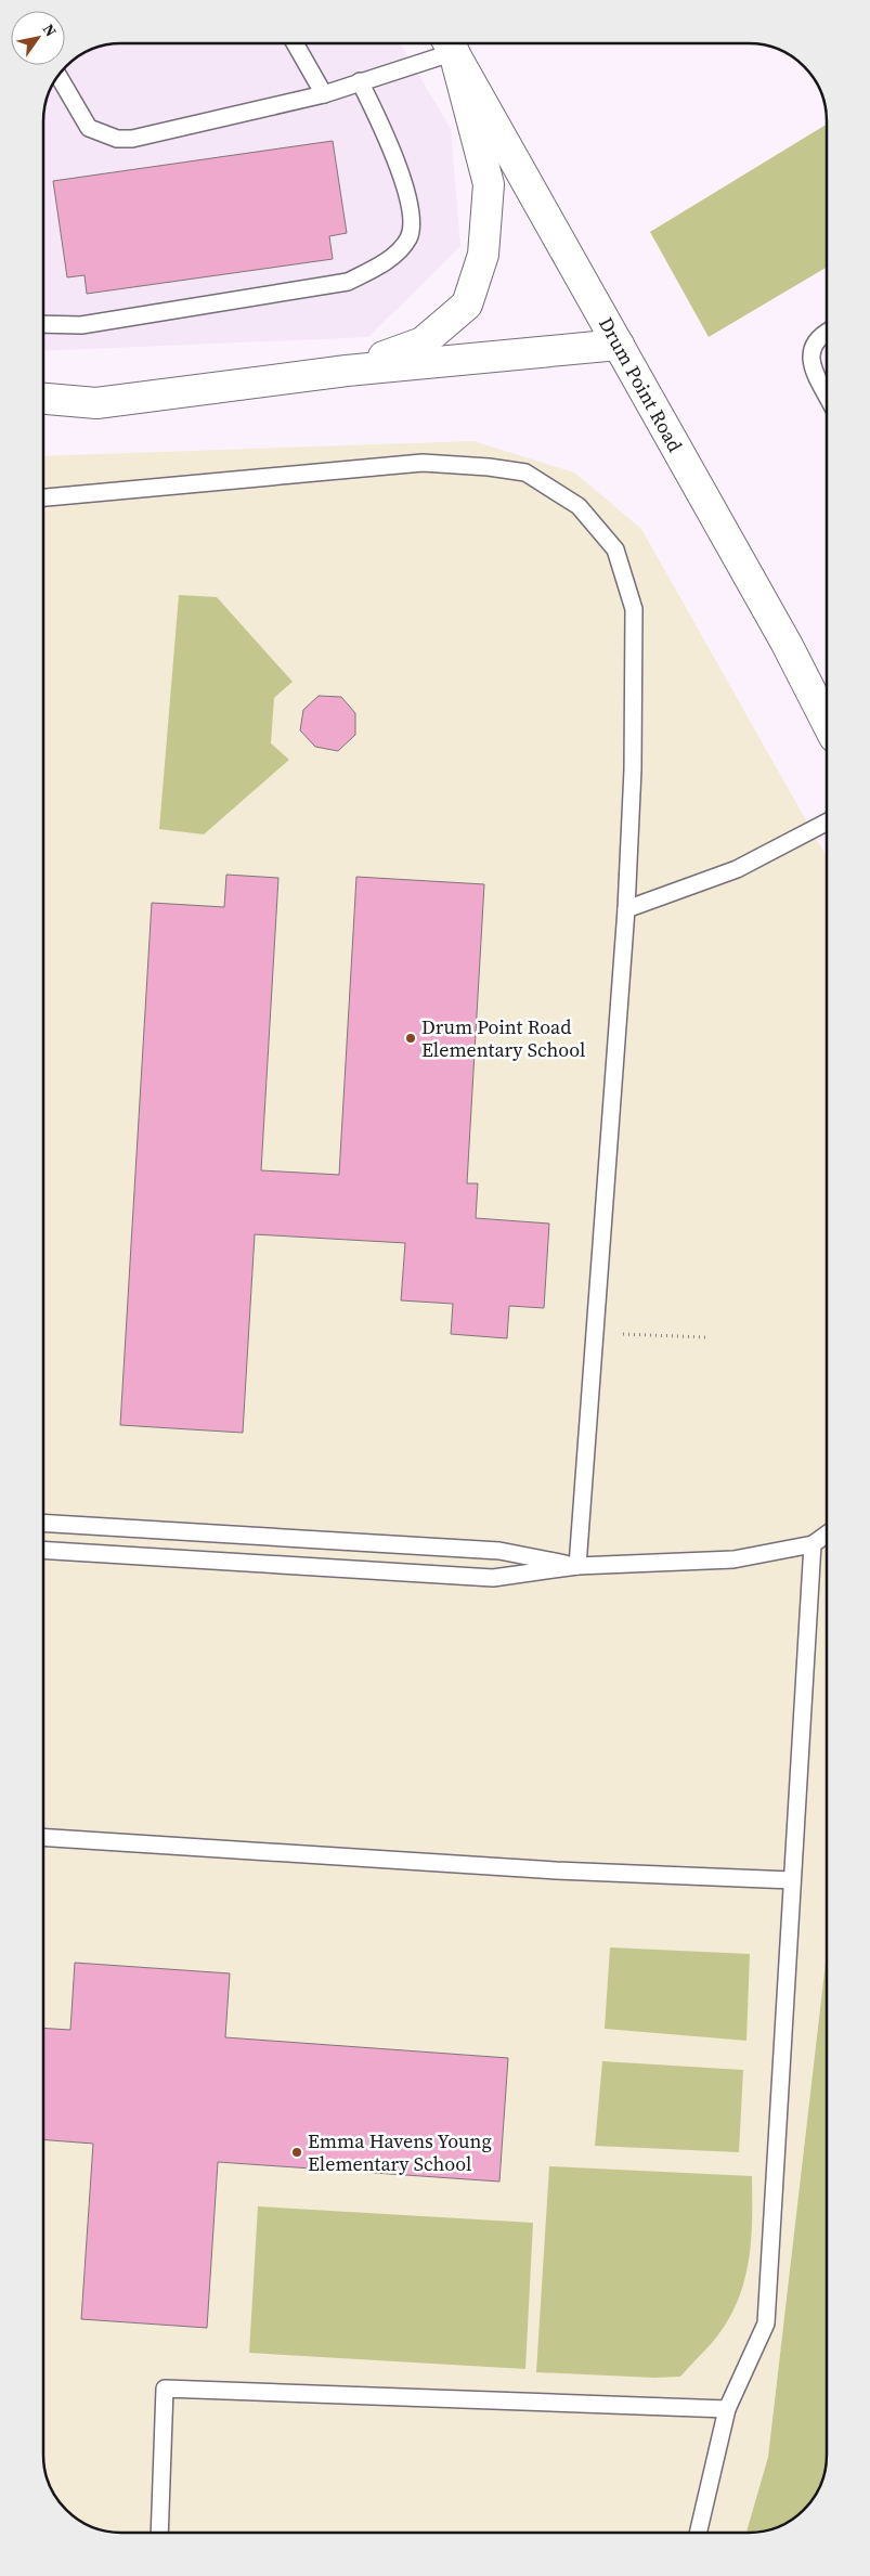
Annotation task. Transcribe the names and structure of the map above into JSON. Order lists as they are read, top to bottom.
{
  "streets": {
    "main road": ["Drum Point Road"]
  },
  "places": ["Drum Point Road Elementary School", "Emma Havens Young Elementary School"],
  "north": "top right"
}
